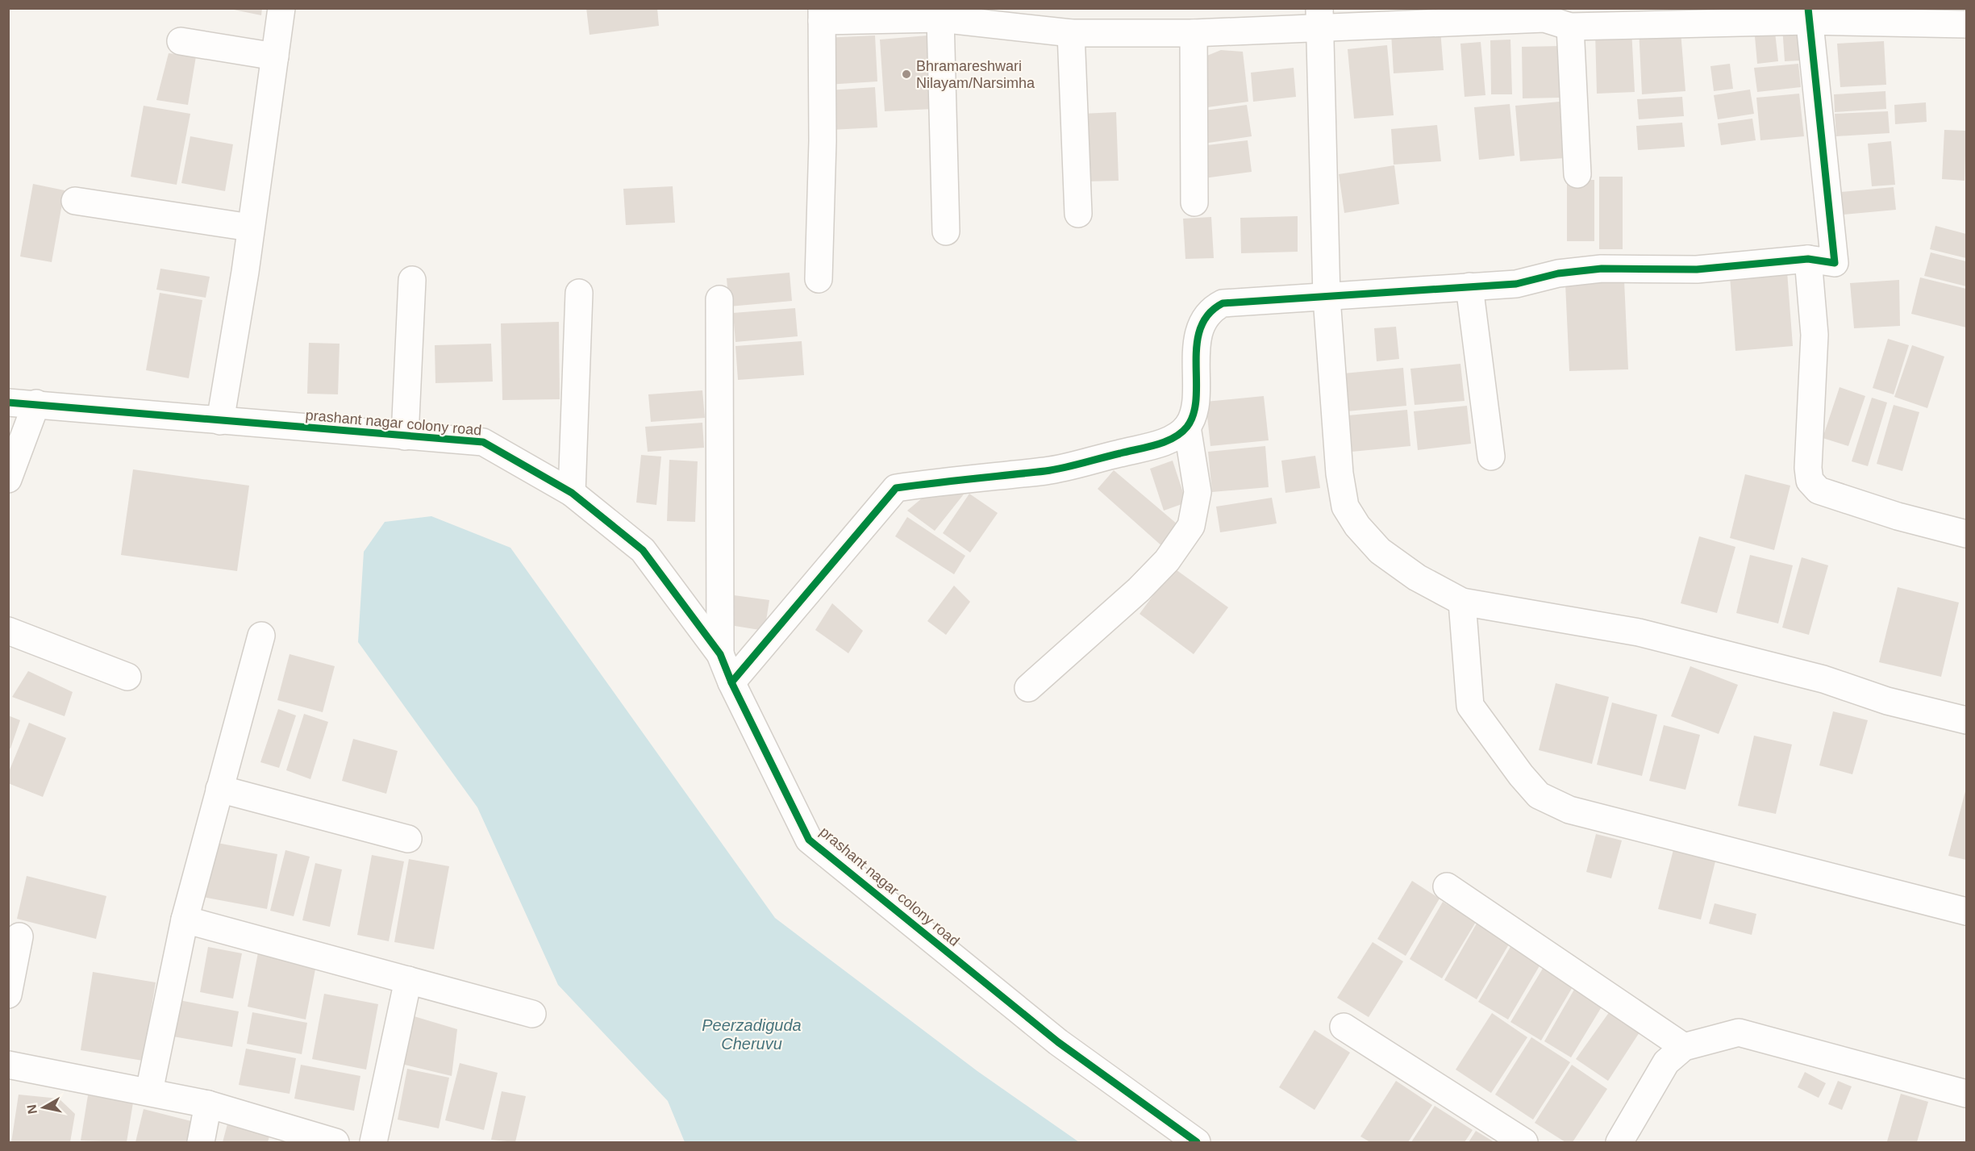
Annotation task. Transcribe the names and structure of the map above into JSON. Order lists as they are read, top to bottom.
{
  "streets": {
    "street": ["prashant nagar colony road"]
  },
  "water": ["Peerzadiguda Cheruvu"],
  "places": ["Bhramareshwari Nilayam/Narsimha"],
  "north": "left"
}
